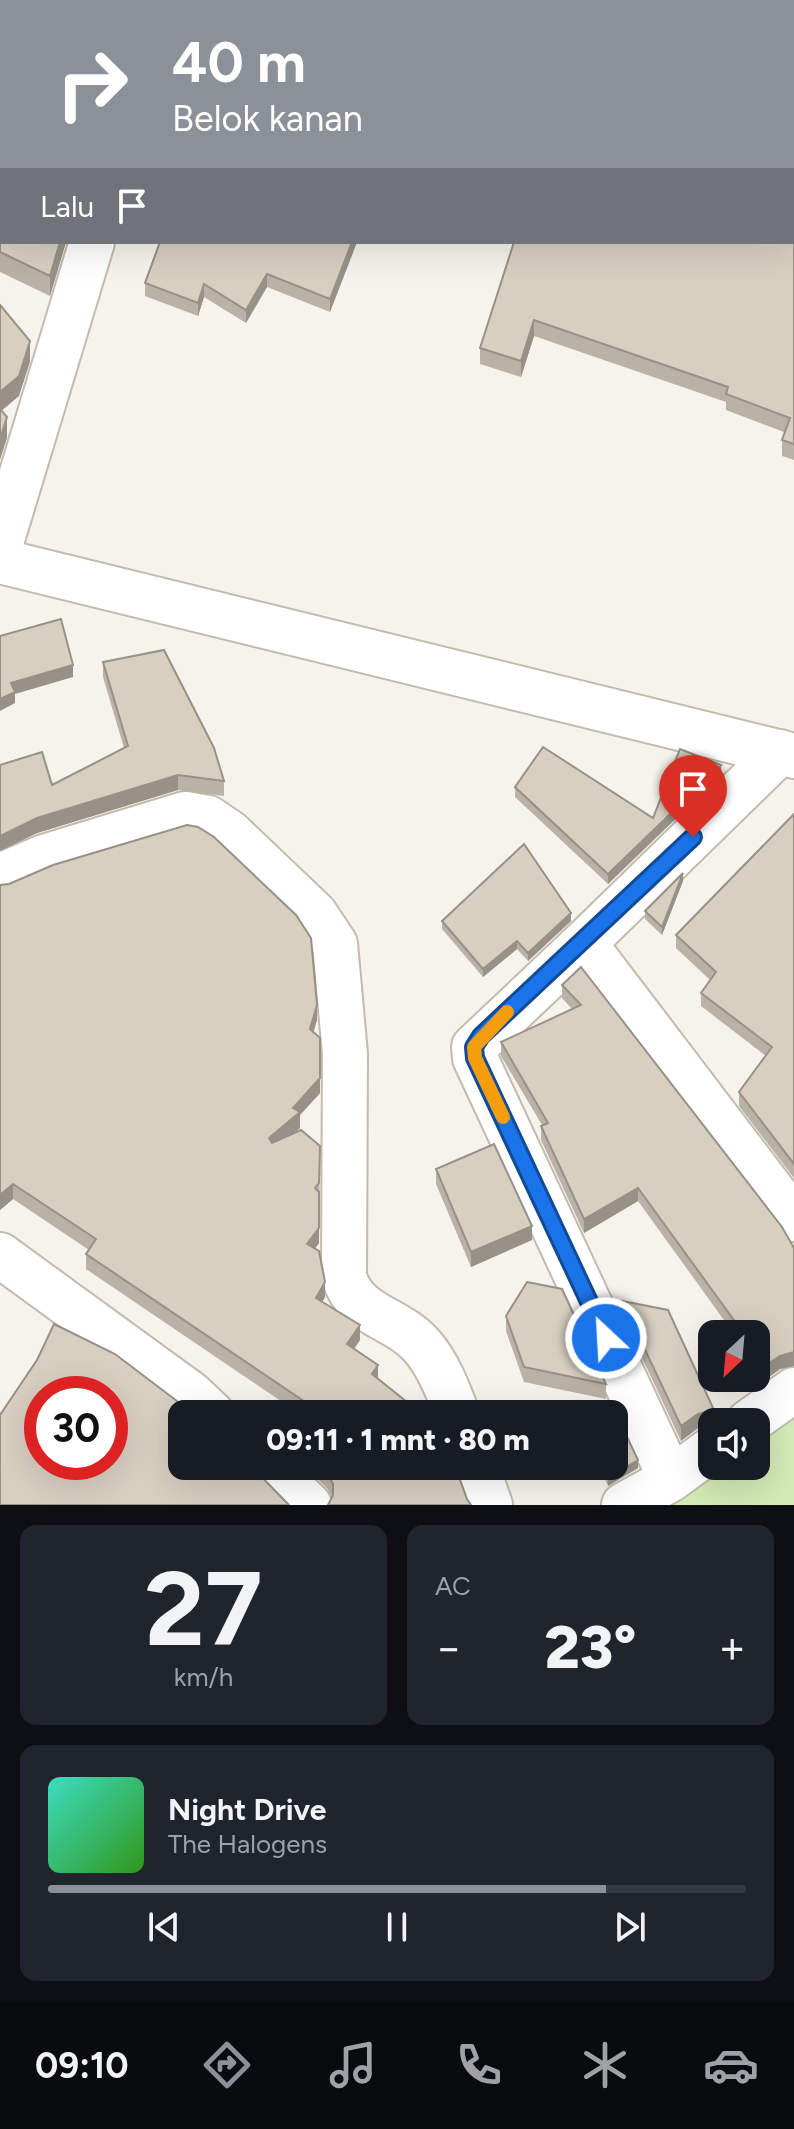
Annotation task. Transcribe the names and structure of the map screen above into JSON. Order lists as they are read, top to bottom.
{
  "north": "bottom left",
  "page": {
    "turn": ["40 m", "Belok kanan"],
    "then": "Lalu",
    "limit": "30",
    "trip": "09:11 · 1 mnt · 80 m",
    "tile": [
      ["27", "km/h"],
      "AC"
    ],
    "heat": ["−", "23°", "+"],
    "song": ["Night Drive", "The Halogens"],
    "tabs": "09:10"
  }
}
